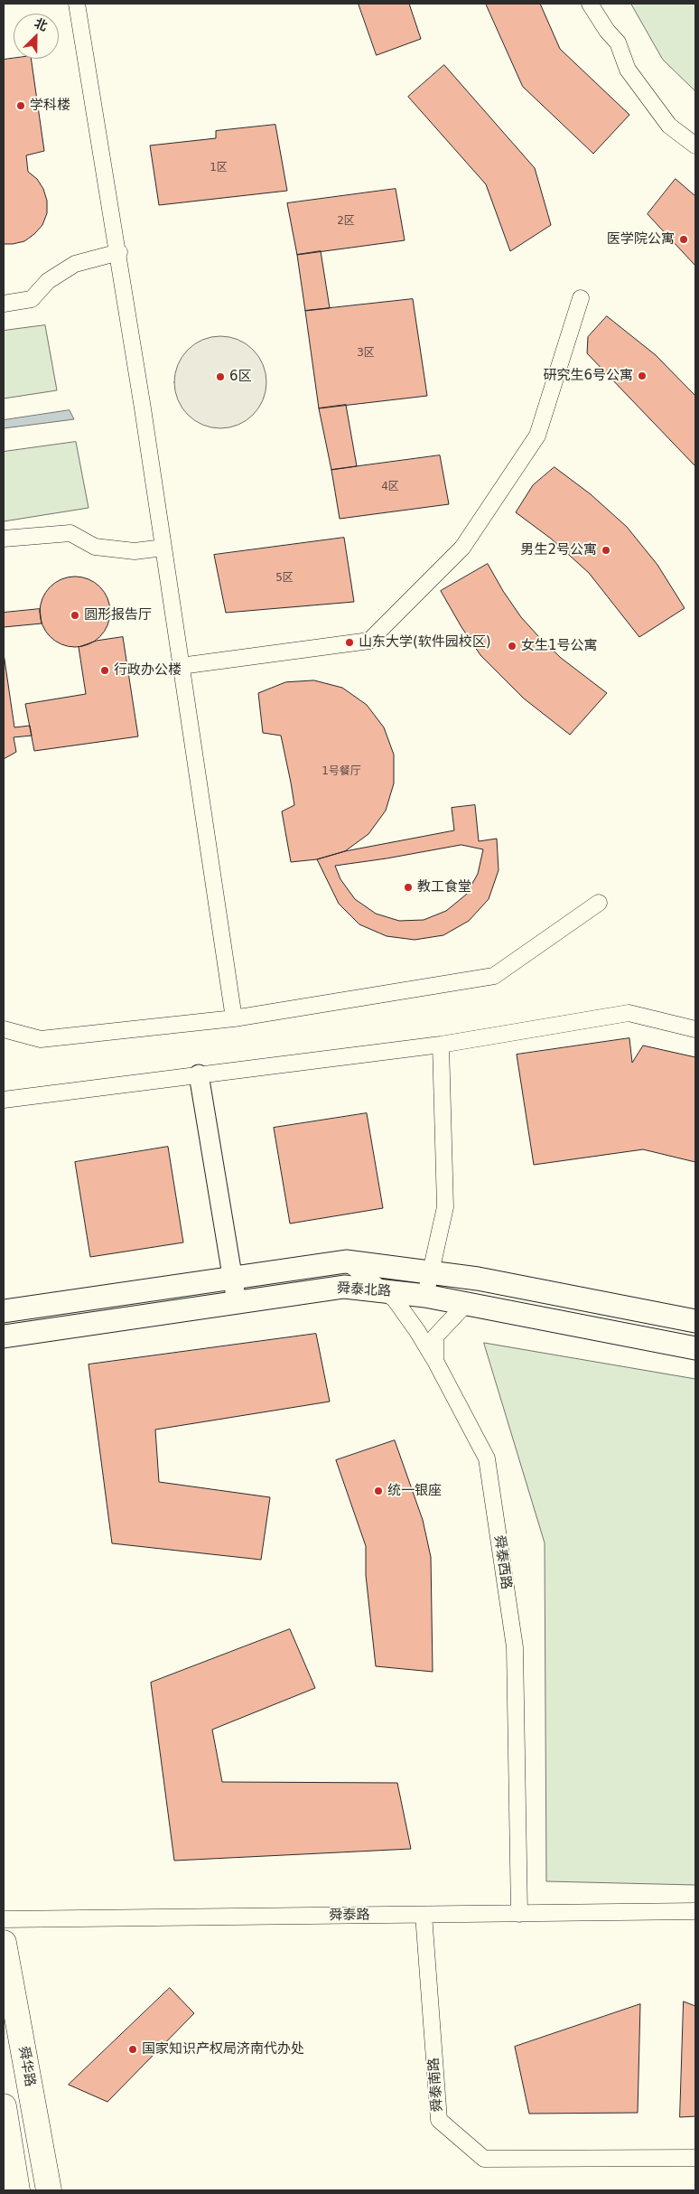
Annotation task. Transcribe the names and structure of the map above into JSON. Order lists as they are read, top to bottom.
{
  "streets": {
    "main road": ["舜泰北路", "舜华路"],
    "street": ["舜泰西路", "舜泰路", "舜泰南路"]
  },
  "crossings": [
    ["舜泰北路", "舜泰西路"],
    ["舜泰西路", "舜泰路"],
    ["舜泰路", "舜泰南路"]
  ],
  "places": [
    "学科楼",
    "医学院公寓",
    "研究生6号公寓",
    "6区",
    "男生2号公寓",
    "圆形报告厅",
    "山东大学(软件园校区)",
    "女生1号公寓",
    "行政办公楼",
    "教工食堂",
    "统一银座",
    "国家知识产权局济南代办处"
  ],
  "house_numbers": [
    "1区",
    "2区",
    "3区",
    "4区",
    "5区",
    "1号餐厅"
  ],
  "north": "top right"
}
